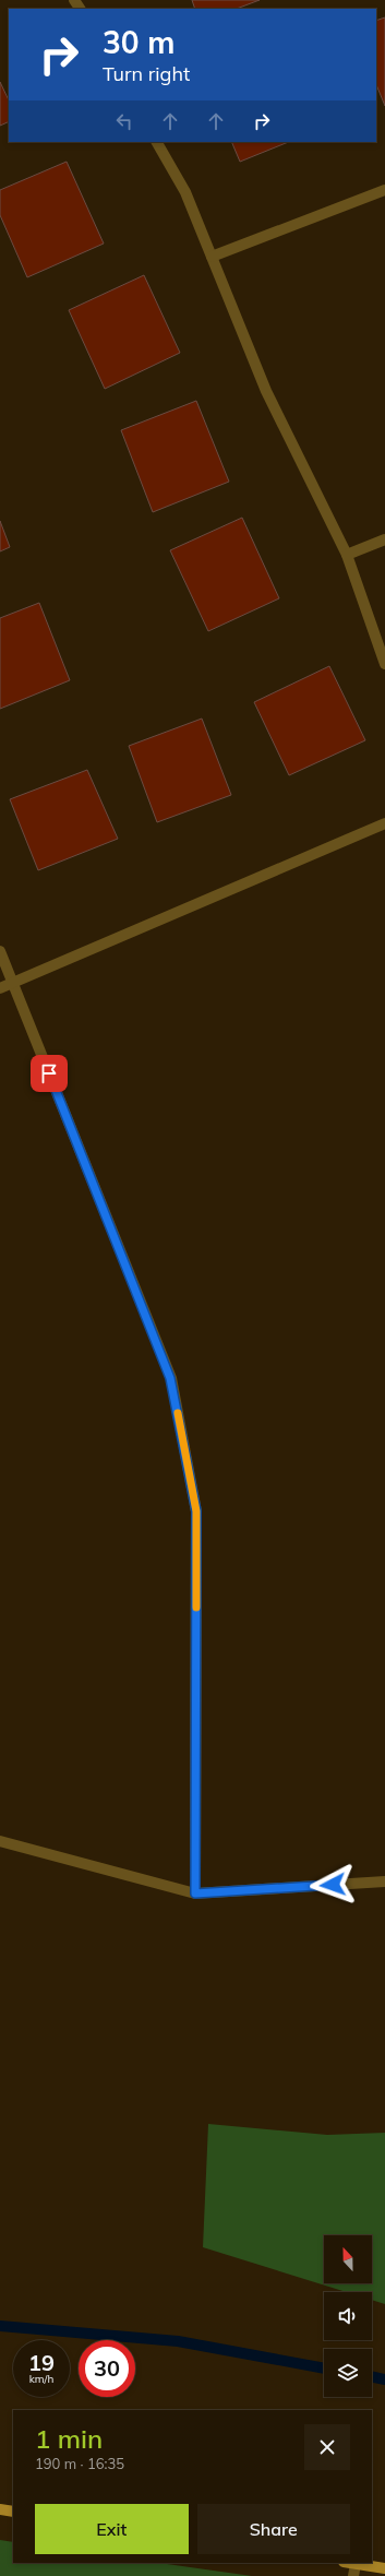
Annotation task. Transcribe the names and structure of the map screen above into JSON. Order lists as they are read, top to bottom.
{
  "north": "top",
  "page": {
    "turn": ["30 m", "Turn right"],
    "speed": "19 km/h",
    "limit": "30",
    "heading": ["1 min", "190 m · 16:35"],
    "buttons": ["Exit", "Share"]
  }
}
